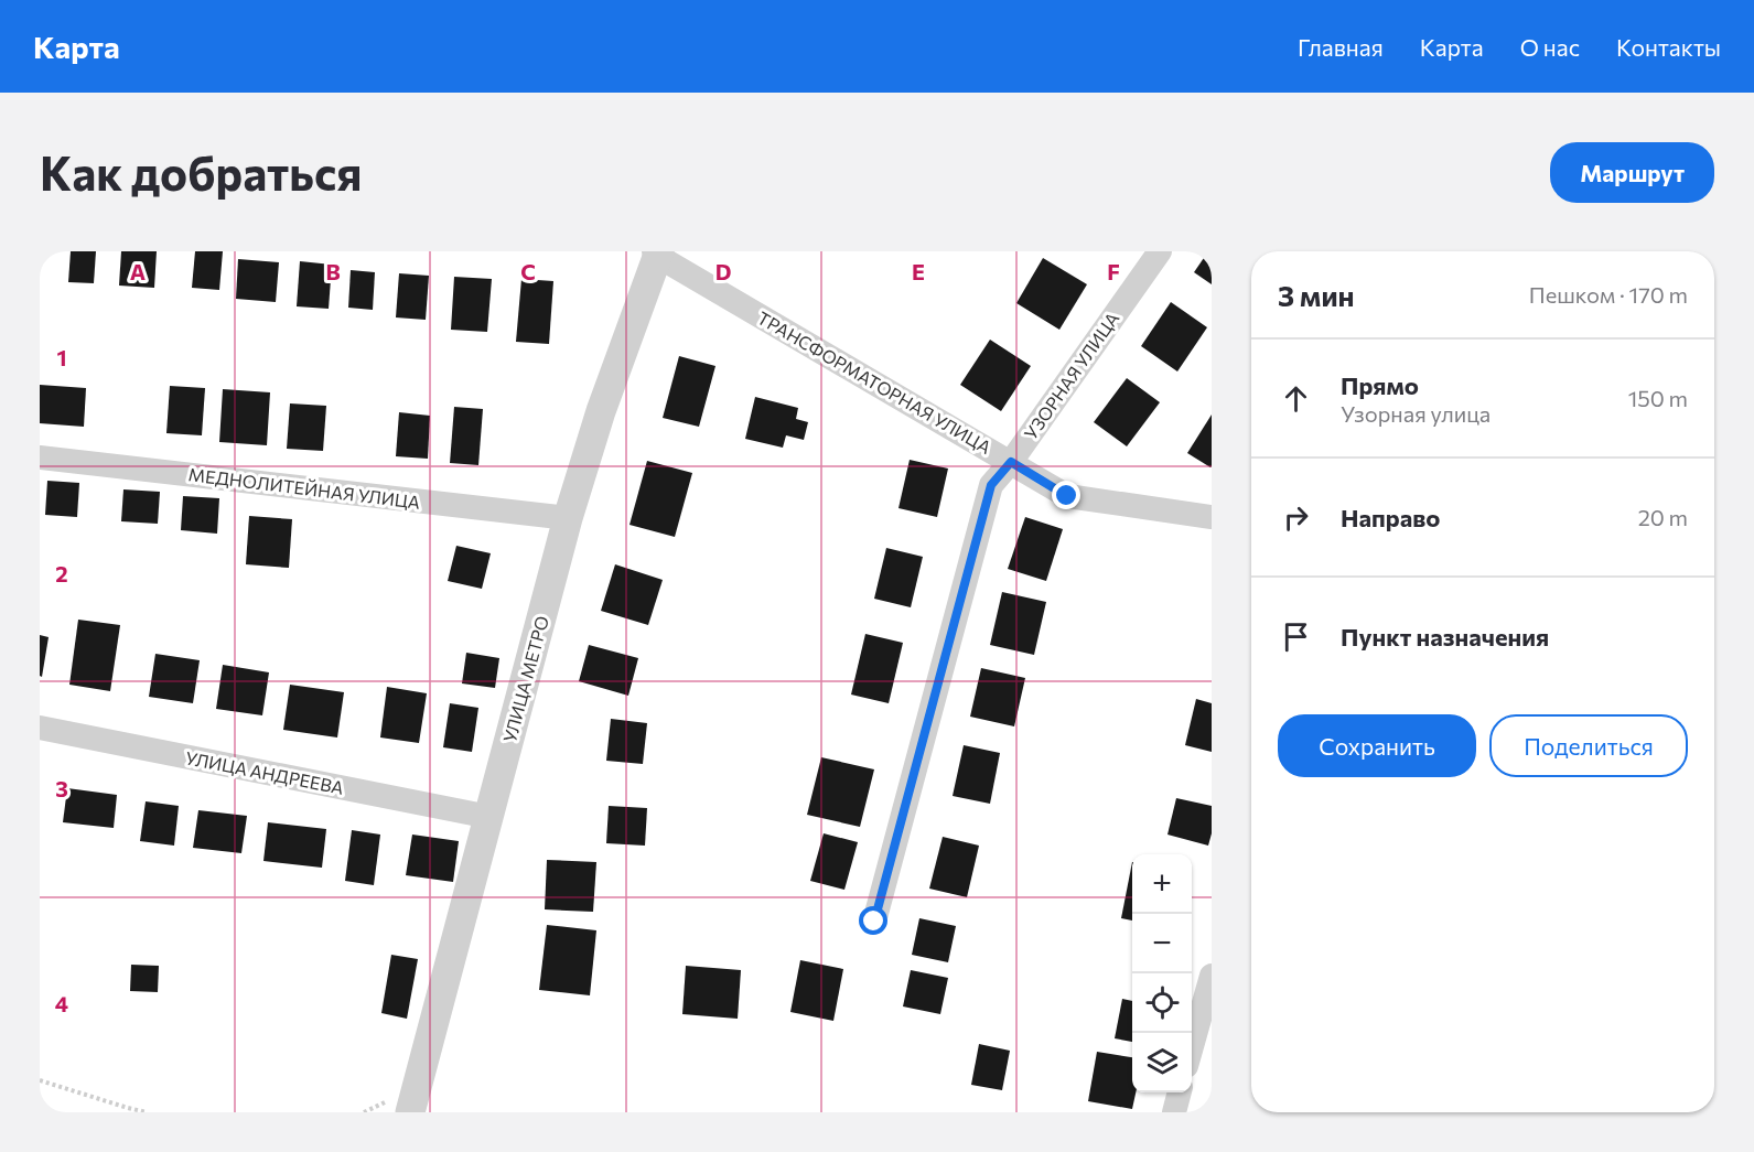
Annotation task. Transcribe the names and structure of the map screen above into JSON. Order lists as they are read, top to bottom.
{
  "streets": {
    "street": [
      "УЗОРНАЯ УЛИЦА",
      "ТРАНСФОРМАТОРНАЯ УЛИЦА",
      "МЕДНОЛИТЕЙНАЯ УЛИЦА",
      "УЛИЦА МЕТРО",
      "УЛИЦА АНДРЕЕВА"
    ]
  },
  "crossings": [
    ["УЗОРНАЯ УЛИЦА", "ТРАНСФОРМАТОРНАЯ УЛИЦА"],
    ["ТРАНСФОРМАТОРНАЯ УЛИЦА", "УЛИЦА МЕТРО"],
    ["МЕДНОЛИТЕЙНАЯ УЛИЦА", "УЛИЦА МЕТРО"],
    ["УЛИЦА МЕТРО", "УЛИЦА АНДРЕЕВА"]
  ],
  "page": {
    "header": "Карта",
    "nav": [
      "Главная",
      "Карта",
      "О нас",
      "Контакты"
    ],
    "buttons": [
      "Маршрут",
      ["Сохранить", "Поделиться"]
    ],
    "title": "Как добраться",
    "heading": ["3 мин", "Пешком · 170 m"],
    "list": [
      ["Прямо", "Узорная улица", "150 m"],
      ["Направо", "20 m"],
      "Пункт назначения"
    ],
    "map_buttons": ["+", "−"]
  },
  "grid": {
    "columns": [
      "A",
      "B",
      "C",
      "D",
      "E",
      "F"
    ],
    "rows": [
      "1",
      "2",
      "3",
      "4"
    ]
  }
}
